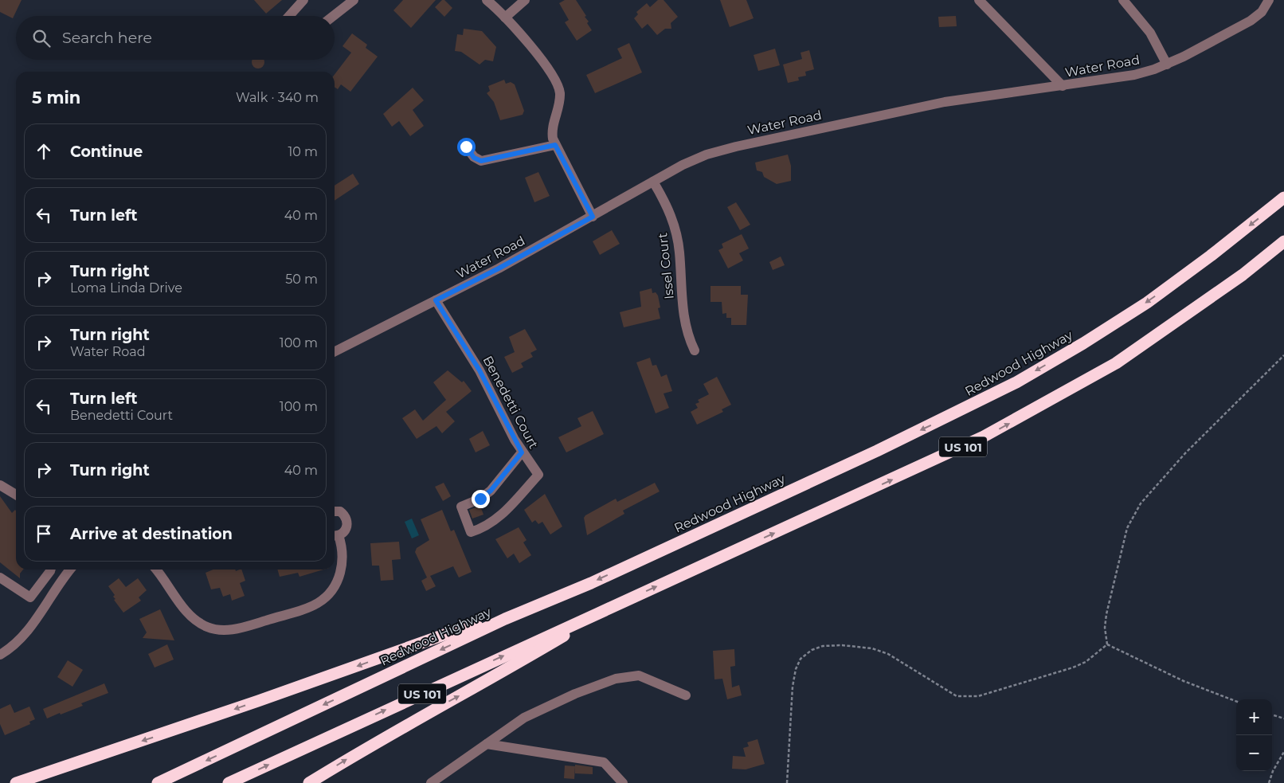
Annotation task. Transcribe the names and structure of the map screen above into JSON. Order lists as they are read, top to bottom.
{
  "streets": {
    "highway": ["Redwood Highway", "US 101"],
    "street": ["Water Road", "Issel Court", "Benedetti Court"]
  },
  "crossings": [
    ["Water Road", "Issel Court"],
    ["Water Road", "Benedetti Court"]
  ],
  "page": {
    "search": "Search here",
    "heading": ["5 min", "Walk · 340 m"],
    "list": [
      ["Continue", "10 m"],
      ["Turn left", "40 m"],
      ["Turn right", "Loma Linda Drive", "50 m"],
      ["Turn right", "Water Road", "100 m"],
      ["Turn left", "Benedetti Court", "100 m"],
      ["Turn right", "40 m"],
      "Arrive at destination"
    ],
    "map_buttons": ["+", "−"]
  }
}
